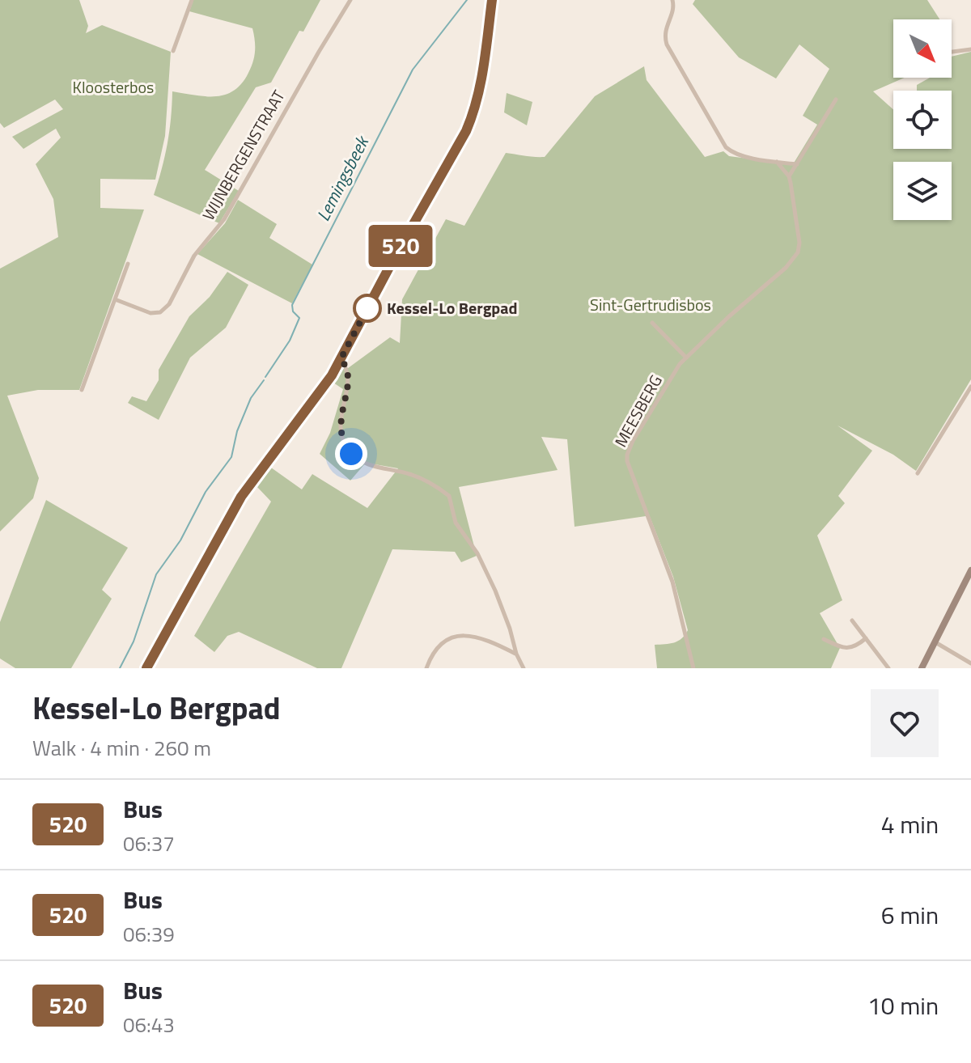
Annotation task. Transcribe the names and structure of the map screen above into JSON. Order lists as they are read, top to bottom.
{
  "streets": {
    "street": ["WIJNBERGENSTRAAT", "MEESBERG"]
  },
  "water": ["Lemingsbeek"],
  "parks": ["Kloosterbos", "Sint-Gertrudisbos"],
  "places": ["Kessel-Lo Bergpad"],
  "lines": ["bus line 520"],
  "north": "bottom right",
  "page": {
    "on_map": "520",
    "heading": ["Kessel-Lo Bergpad", "Walk · 4 min · 260 m"],
    "list": [
      {
        "mark": "520",
        "name": "Bus",
        "note": "06:37",
        "value": "4 min"
      },
      {
        "mark": "520",
        "name": "Bus",
        "note": "06:39",
        "value": "6 min"
      },
      {
        "mark": "520",
        "name": "Bus",
        "note": "06:43",
        "value": "10 min"
      }
    ]
  }
}
